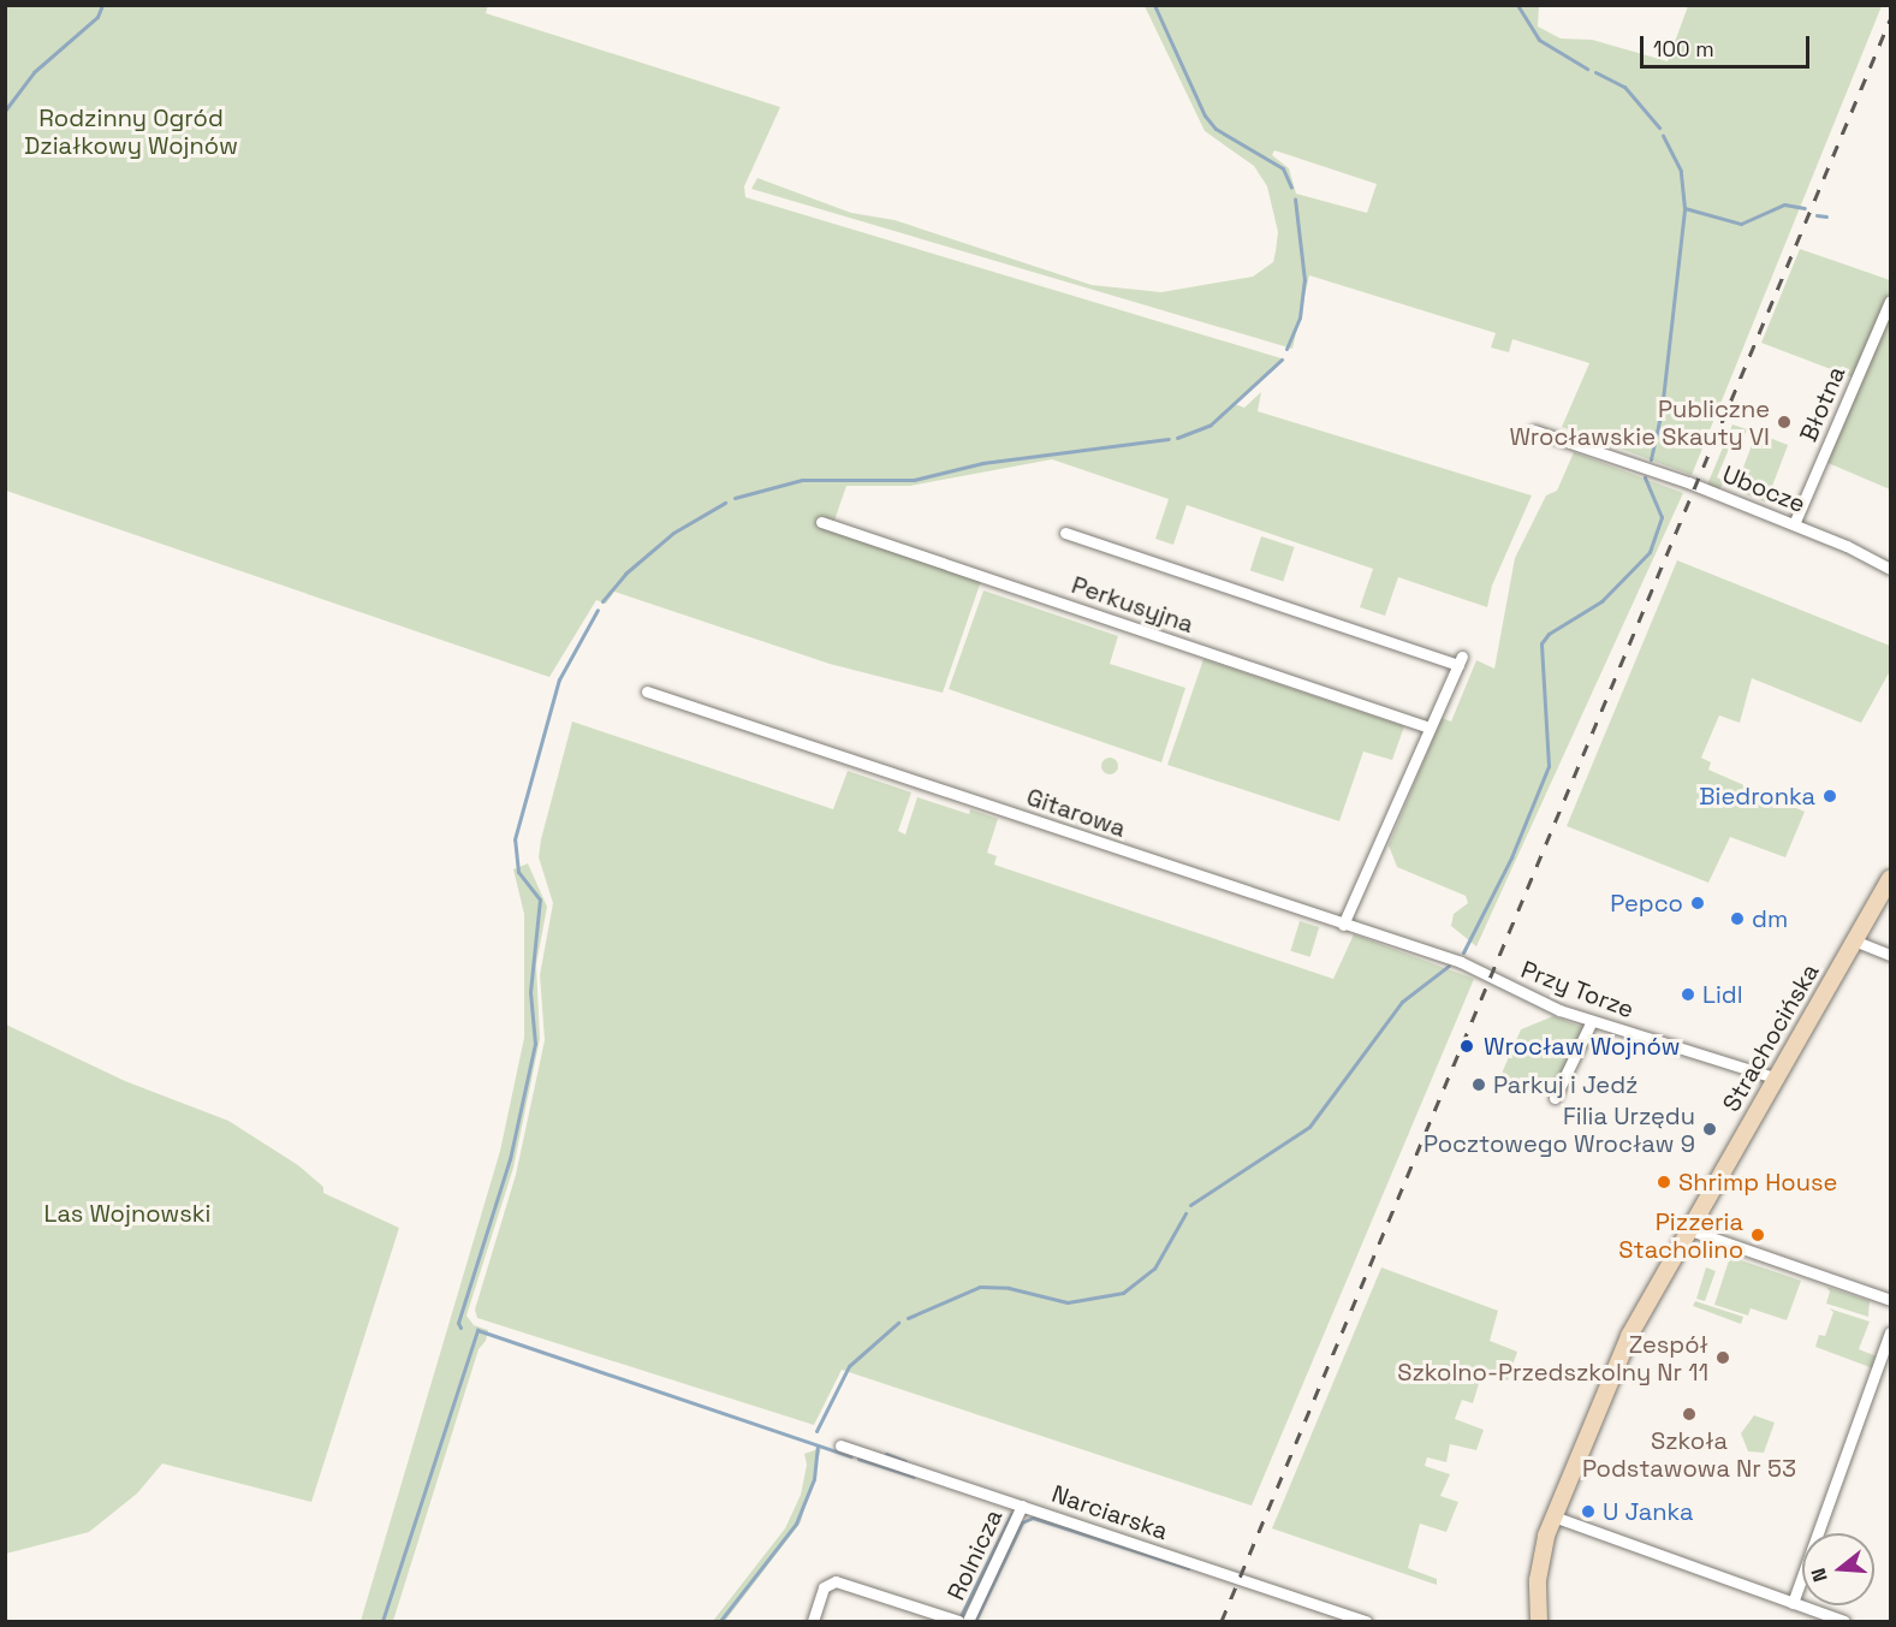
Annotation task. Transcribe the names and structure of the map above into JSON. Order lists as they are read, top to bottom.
{
  "streets": {
    "main road": ["Strachocińska"],
    "street": [
      "Błotna",
      "Ubocze",
      "Perkusyjna",
      "Gitarowa",
      "Przy Torze",
      "Narciarska",
      "Rolnicza"
    ]
  },
  "crossings": [
    ["Błotna", "Ubocze"],
    ["Perkusyjna", "Gitarowa"],
    ["Gitarowa", "Przy Torze"],
    ["Przy Torze", "Strachocińska"],
    ["Narciarska", "Rolnicza"]
  ],
  "parks": ["Rodzinny Ogród Działkowy Wojnów", "Las Wojnowski"],
  "places": [
    "Publiczne Wrocławskie Skauty VI",
    "Biedronka",
    "Pepco",
    "dm",
    "Lidl",
    "Wrocław Wojnów",
    "Parkuj i Jedź",
    "Filia Urzędu Pocztowego Wrocław 9",
    "Shrimp House",
    "Pizzeria Stacholino",
    "Zespół Szkolno-Przedszkolny Nr 11",
    "Szkoła Podstawowa Nr 53",
    "U Janka"
  ],
  "scale_bar": "100 m",
  "north": "left"
}
